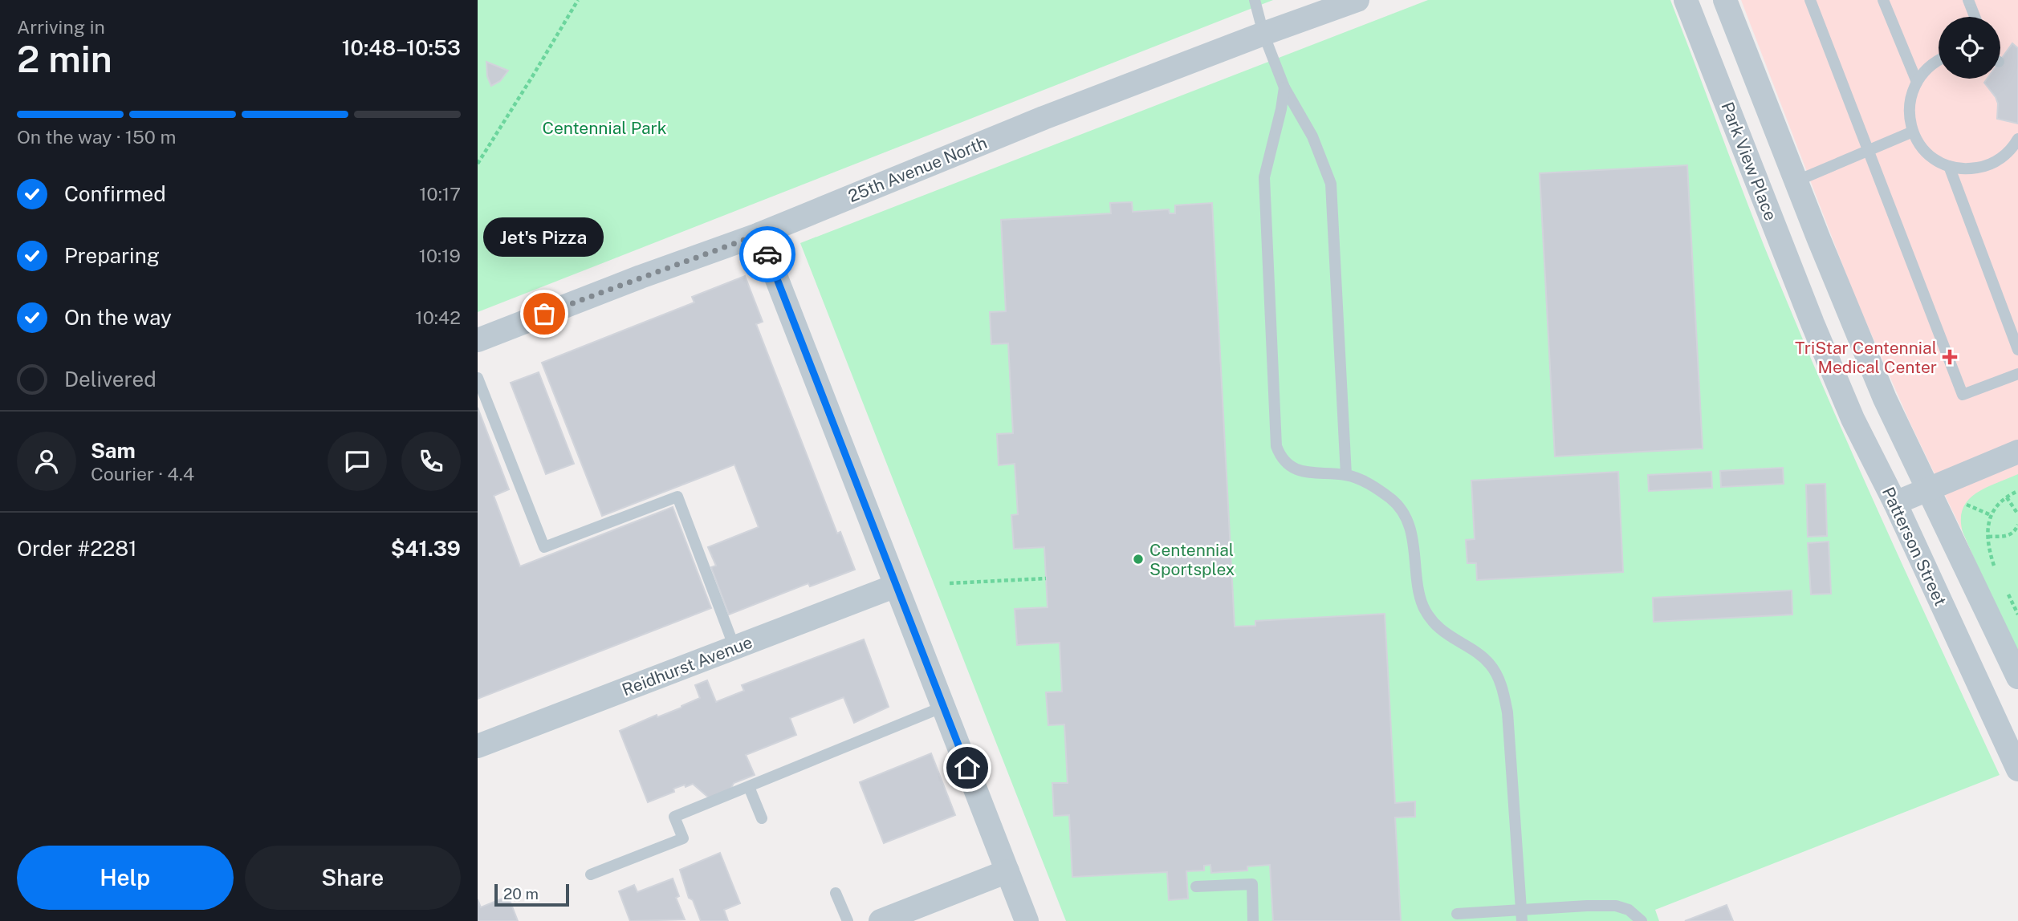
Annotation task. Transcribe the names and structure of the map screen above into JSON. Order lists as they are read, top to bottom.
{
  "streets": {
    "street": [
      "Park View Place",
      "25th Avenue North",
      "Patterson Street",
      "Reidhurst Avenue"
    ]
  },
  "crossings": [
    ["Park View Place", "Patterson Street"]
  ],
  "parks": ["Centennial Park"],
  "places": {
    "other": ["Jet's Pizza", "Centennial Sportsplex"],
    "health": ["TriStar Centennial Medical Center"]
  },
  "scale_bar": "20 m",
  "page": {
    "heading": ["2 min", "Arriving in", "10:48–10:53"],
    "panel": [
      "Sam",
      "Courier · 4.4",
      "Order #2281",
      "$41.39"
    ],
    "bar": "On the way · 150 m",
    "list": [
      ["Confirmed", "10:17"],
      ["Preparing", "10:19"],
      ["On the way", "10:42"],
      "Delivered"
    ],
    "bubble": "Jet's Pizza",
    "buttons": ["Help", "Share"],
    "scale": "20 m"
  }
}
